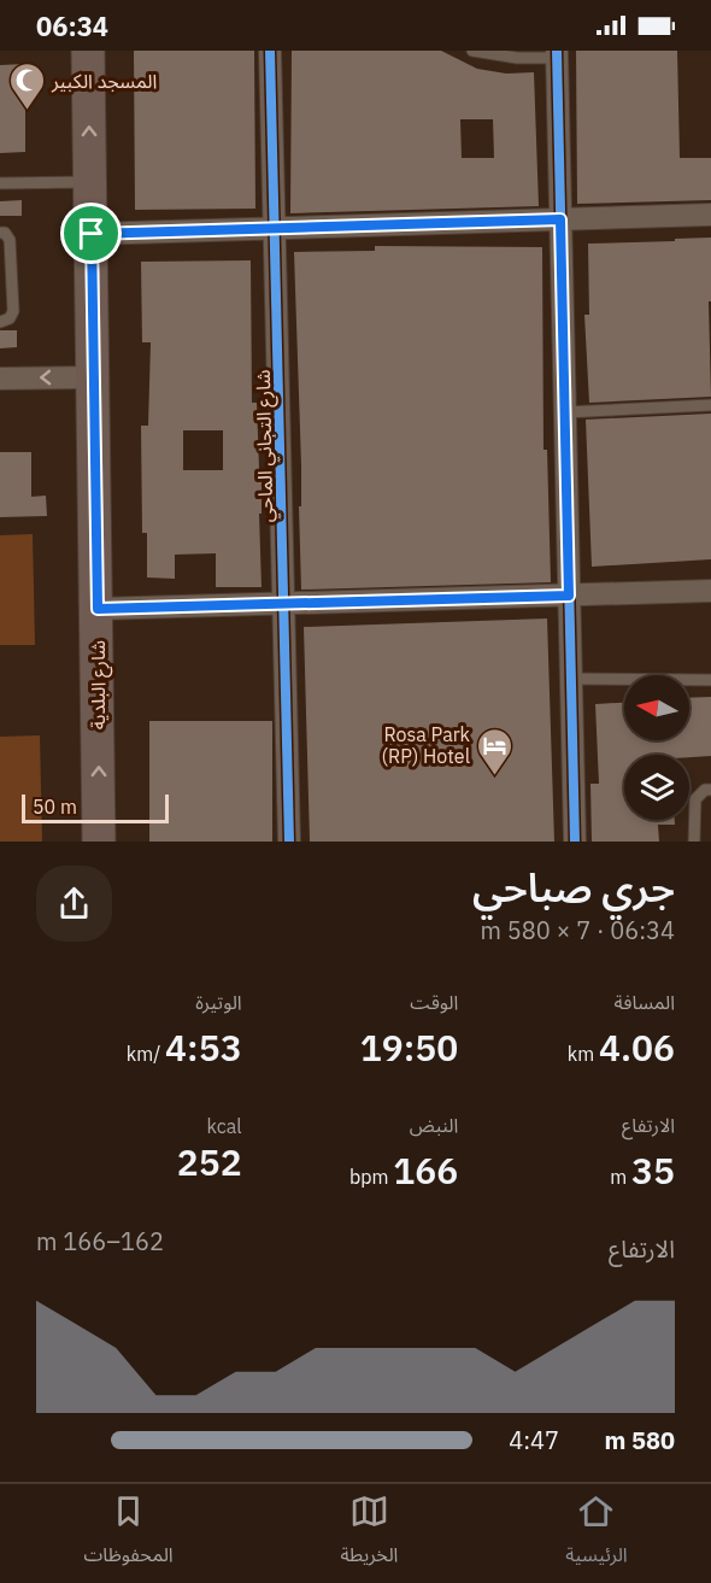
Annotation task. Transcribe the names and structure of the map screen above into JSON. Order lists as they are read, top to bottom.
{
  "streets": {
    "street": ["شارع التجاني الماحي", "شارع البلدية"]
  },
  "one_way": ["شارع البلدية"],
  "places": {
    "mosque": ["المسجد الكبير"],
    "hotel": ["Rosa Park (RP) Hotel"]
  },
  "scale_bar": "50 m",
  "north": "left",
  "page": {
    "status": "06:34",
    "scale": "50 m",
    "heading": ["جري صباحي", "06:34 · 7 × 580 m"],
    "stats": [
      ["المسافة", "4.06 km"],
      ["الوقت", "19:50"],
      ["الوتيرة", "4:53 /km"],
      ["الارتفاع", "35 m"],
      ["النبض", "166 bpm"],
      ["kcal", "252"]
    ],
    "chart": ["الارتفاع", "162–166 m"],
    "list": [
      {
        "name": "580 m",
        "note": "4:47"
      }
    ],
    "tabs": ["الرئيسية", "الخريطة", "المحفوظات"]
  }
}
